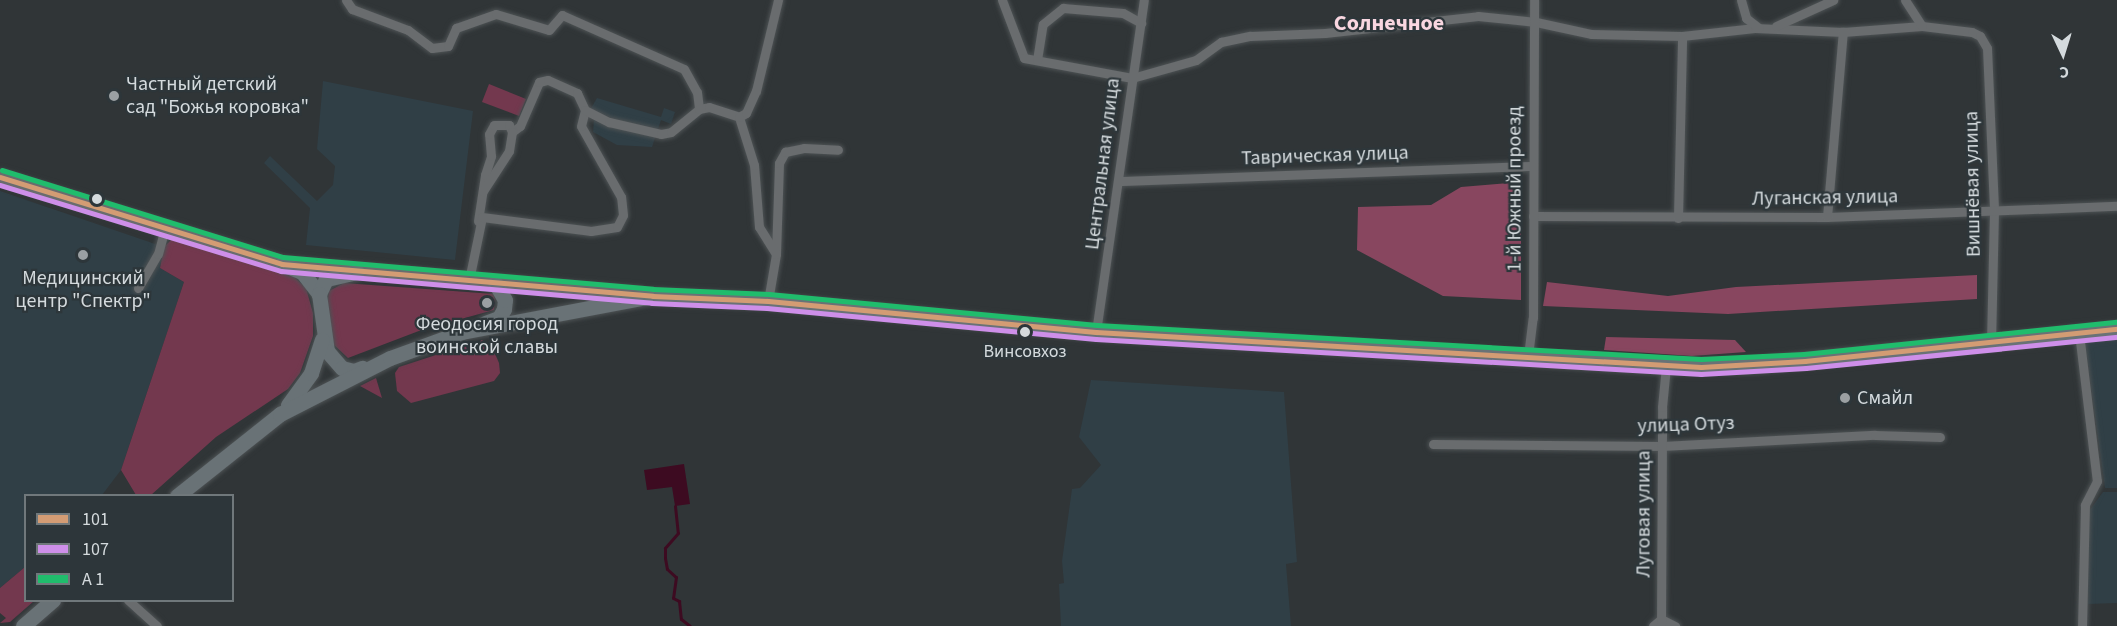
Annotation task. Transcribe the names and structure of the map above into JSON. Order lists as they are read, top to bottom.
{
  "streets": {
    "street": [
      "Таврическая улица",
      "Центральная улица",
      "Вишнёвая улица",
      "1-й Южный проезд",
      "Луганская улица",
      "улица Отуз",
      "Луговая улица"
    ]
  },
  "crossings": [
    ["Таврическая улица", "Центральная улица"],
    ["Таврическая улица", "1-й Южный проезд"],
    ["Вишнёвая улица", "Луганская улица"],
    ["1-й Южный проезд", "Луганская улица"],
    ["улица Отуз", "Луговая улица"]
  ],
  "districts": ["Солнечное"],
  "places": [
    "Частный детский сад \"Божья коровка\"",
    "Медицинский центр \"Спектр\"",
    "Феодосия город воинской славы",
    "Винсовхоз",
    "Смайл"
  ],
  "lines": ["transit line 101", "transit line 107"],
  "legend": ["101", "107", "A 1"],
  "north": "bottom"
}
